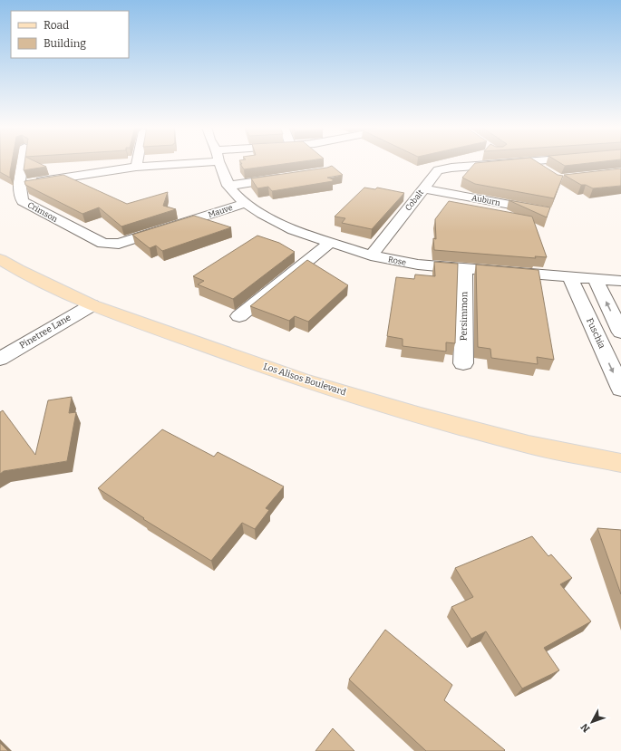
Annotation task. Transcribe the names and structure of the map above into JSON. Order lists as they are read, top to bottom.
{
  "streets": {
    "main road": ["Los Alisos Boulevard"],
    "street": [
      "Cobalt",
      "Auburn",
      "Mauve",
      "Crimson",
      "Rose",
      "Persimmon",
      "Pinetree Lane",
      "Fuschia"
    ]
  },
  "crossings": [
    ["Cobalt", "Auburn"],
    ["Cobalt", "Rose"],
    ["Mauve", "Crimson"],
    ["Mauve", "Rose"],
    ["Rose", "Persimmon"],
    ["Rose", "Fuschia"],
    ["Pinetree Lane", "Los Alisos Boulevard"]
  ],
  "legend": ["Road", "Building"],
  "north": "bottom left"
}
